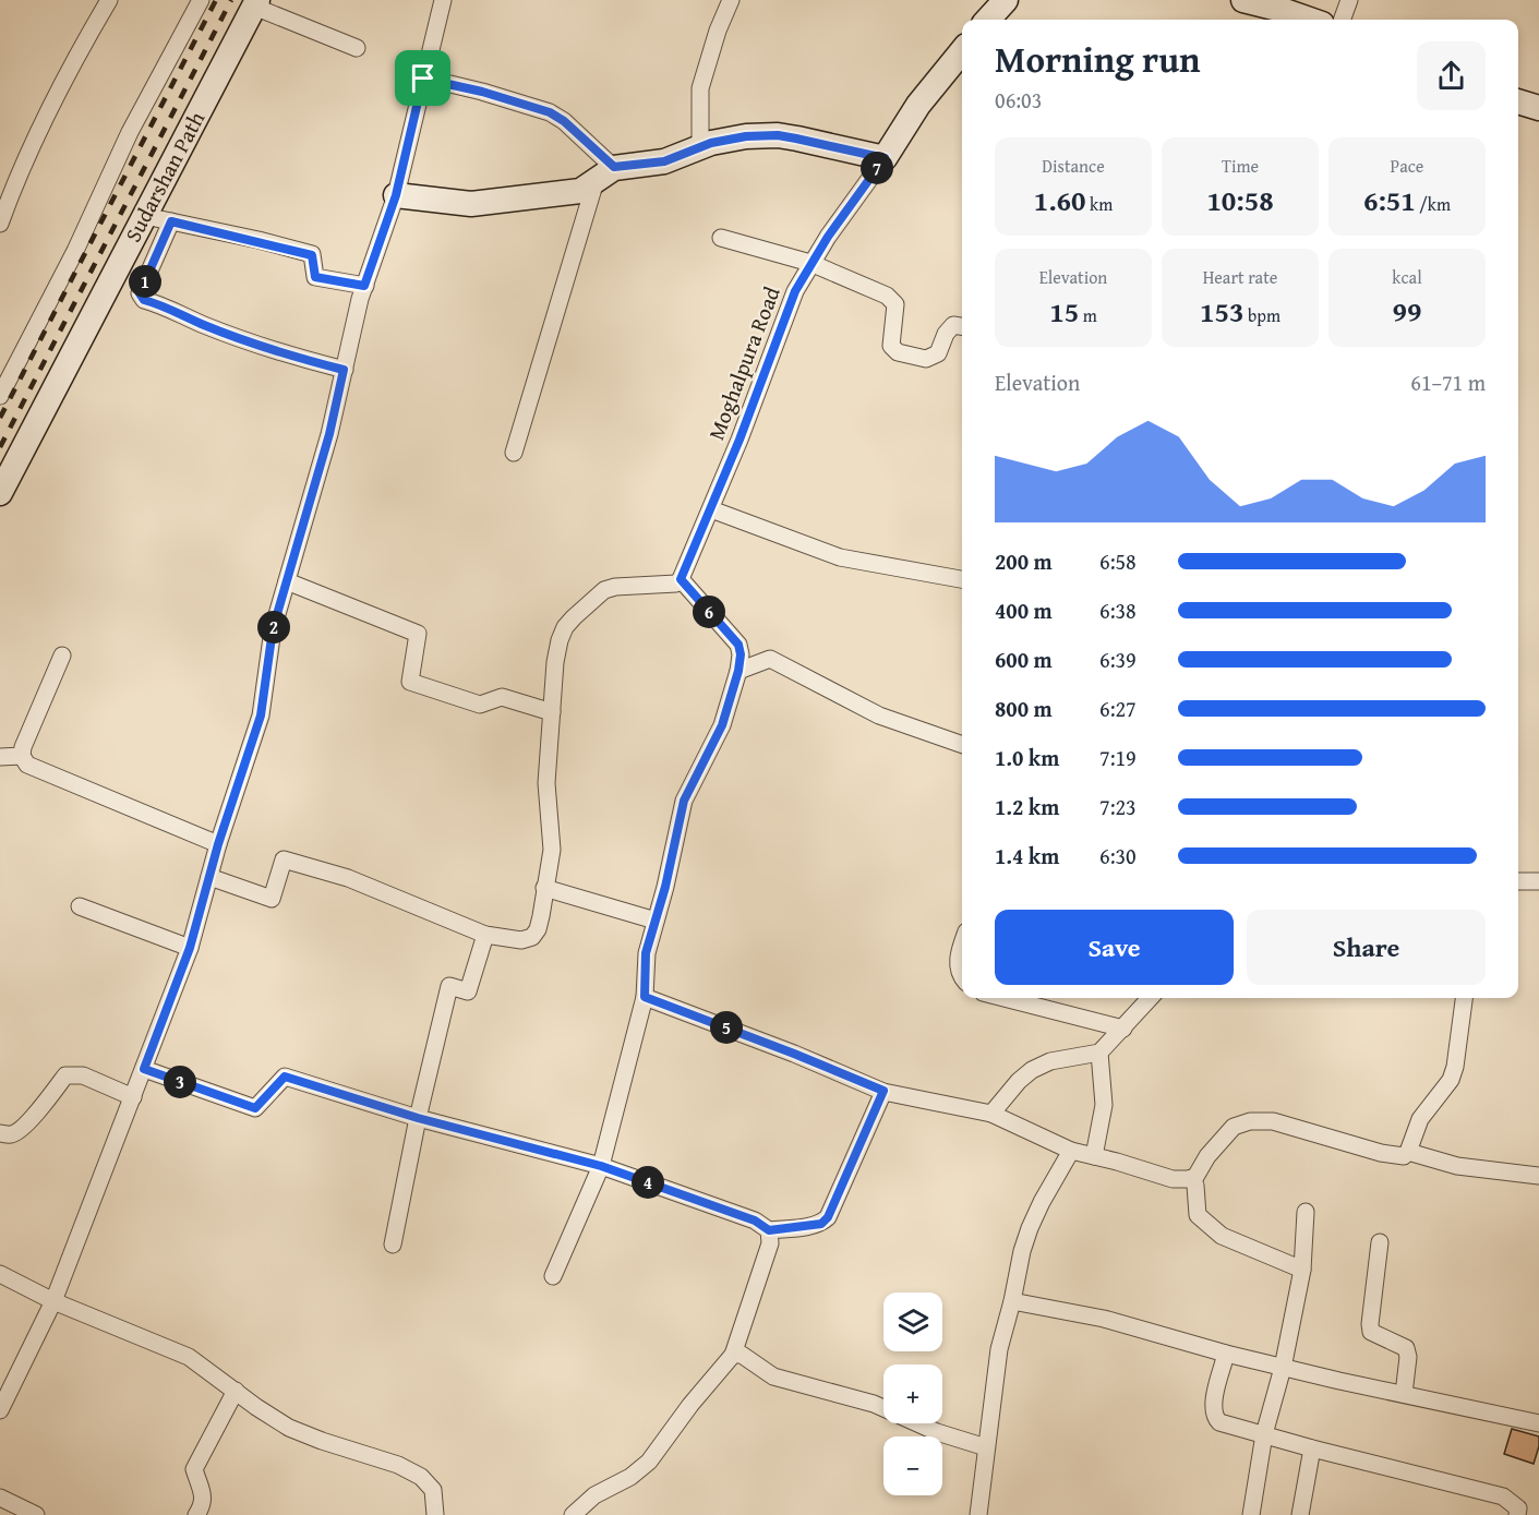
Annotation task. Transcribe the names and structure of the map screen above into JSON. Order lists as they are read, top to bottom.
{
  "streets": {
    "street": ["Sudarshan Path", "Moghalpura Road"]
  },
  "page": {
    "heading": ["Morning run", "06:03"],
    "stats": [
      ["Distance", "1.60 km"],
      ["Time", "10:58"],
      ["Pace", "6:51 /km"],
      ["Elevation", "15 m"],
      ["Heart rate", "153 bpm"],
      ["kcal", "99"]
    ],
    "pins": [
      "7",
      "1",
      "6",
      "2",
      "5",
      "3",
      "4"
    ],
    "chart": ["Elevation", "61–71 m"],
    "list": [
      {
        "name": "200 m",
        "note": "6:58"
      },
      {
        "name": "400 m",
        "note": "6:38"
      },
      {
        "name": "600 m",
        "note": "6:39"
      },
      {
        "name": "800 m",
        "note": "6:27"
      },
      {
        "name": "1.0 km",
        "note": "7:19"
      },
      {
        "name": "1.2 km",
        "note": "7:23"
      },
      {
        "name": "1.4 km",
        "note": "6:30"
      }
    ],
    "buttons": ["Save", "Share"],
    "map_buttons": ["+", "−"]
  }
}
